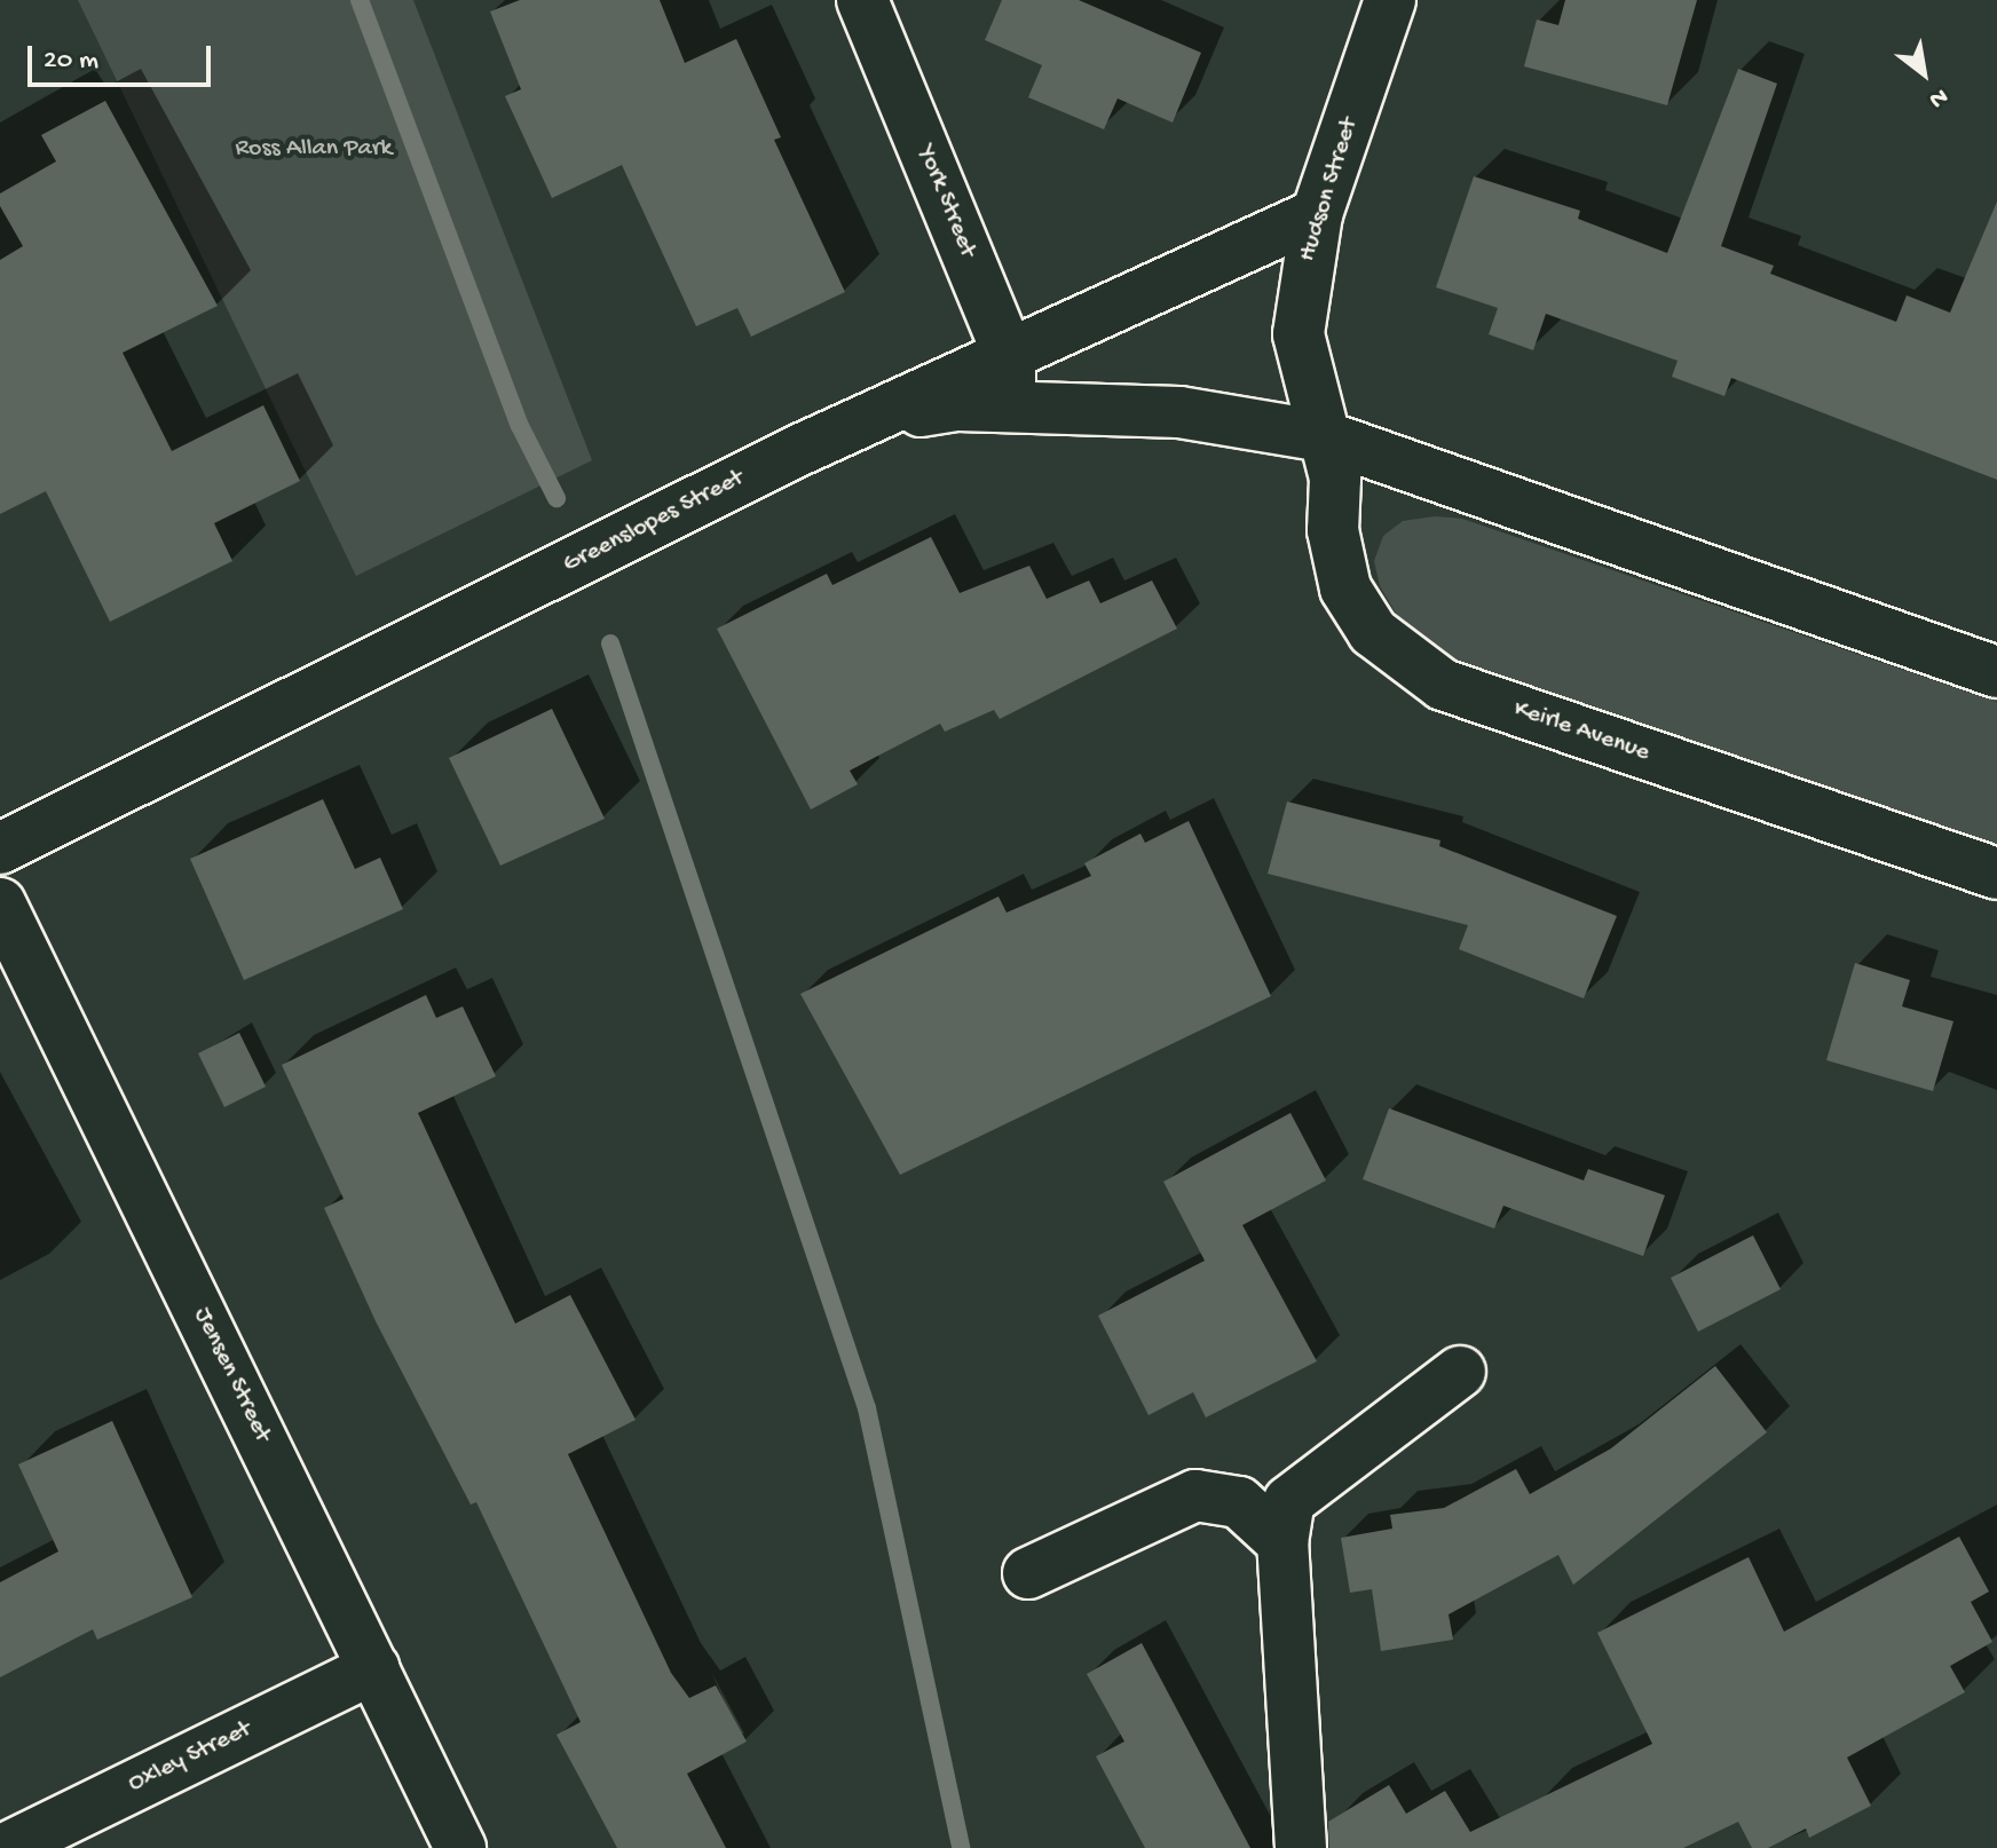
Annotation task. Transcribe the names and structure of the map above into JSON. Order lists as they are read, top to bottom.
{
  "streets": {
    "street": [
      "Hudson Street",
      "York Street",
      "Greenslopes Street",
      "Keirle Avenue",
      "Jensen Street",
      "Oxley Street"
    ]
  },
  "crossings": [
    ["Hudson Street", "Keirle Avenue"],
    ["York Street", "Greenslopes Street"],
    ["Jensen Street", "Oxley Street"]
  ],
  "parks": ["Ross Allan Park"],
  "scale_bar": "20 m",
  "north": "bottom right"
}
